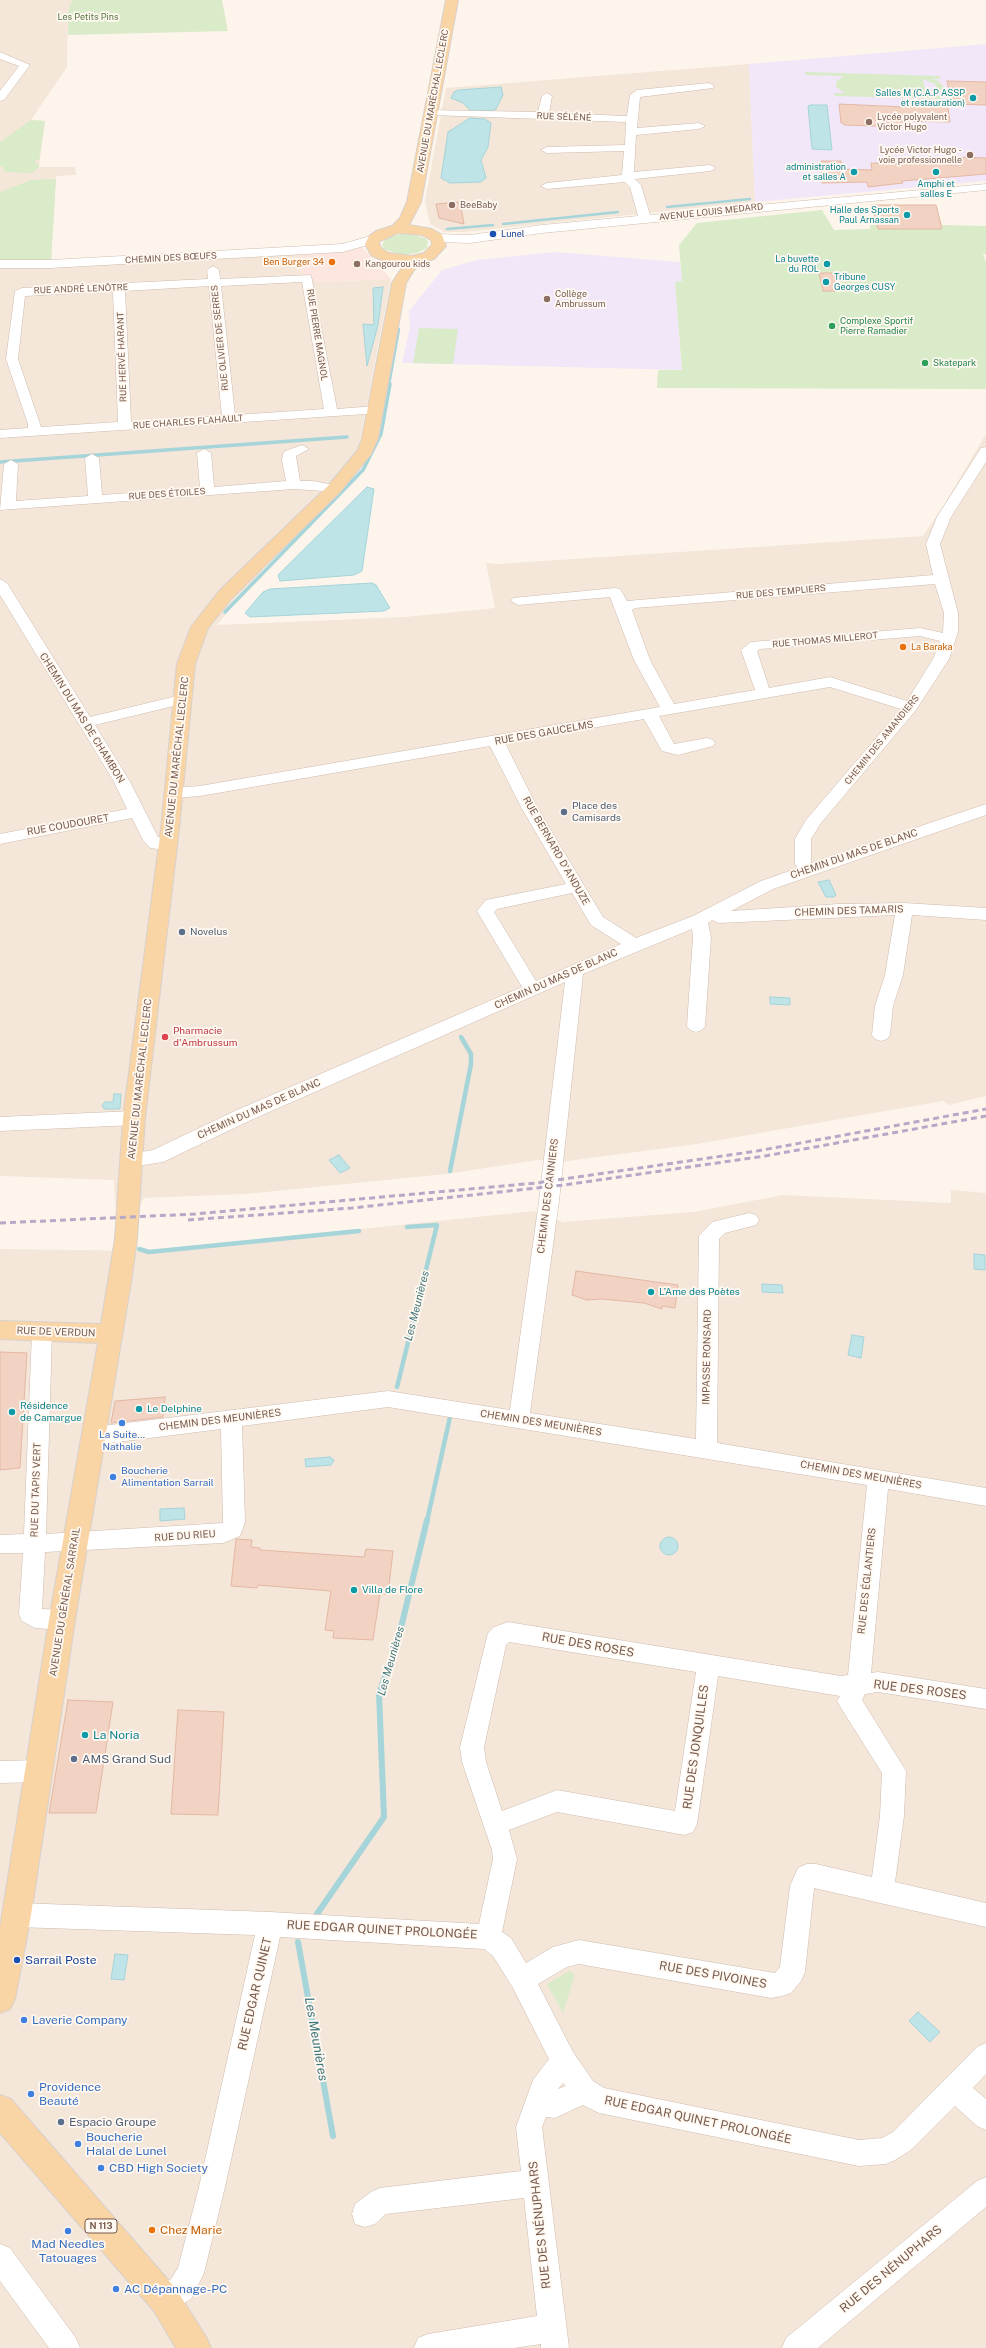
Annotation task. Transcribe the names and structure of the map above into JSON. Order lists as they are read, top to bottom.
{
  "streets": {
    "main road": [
      "AVENUE DU MARÉCHAL LECLERC",
      "RUE DE VERDUN",
      "AVENUE DU GÉNÉRAL SARRAIL",
      "N 113"
    ],
    "street": [
      "RUE SÉLÉNÉ",
      "AVENUE LOUIS MEDARD",
      "CHEMIN DES BŒUFS",
      "RUE ANDRÉ LENÔTRE",
      "RUE PIERRE MAGNOL",
      "RUE OLIVIER DE SERRES",
      "RUE HERVÉ HARANT",
      "RUE CHARLES FLAHAULT",
      "RUE DES ÉTOILES",
      "RUE DES TEMPLIERS",
      "RUE THOMAS MILLEROT",
      "CHEMIN DU MAS DE CHAMBON",
      "RUE DES GAUCELMS",
      "CHEMIN DES AMANDIERS",
      "RUE COUDOURET",
      "RUE BERNARD D'ANDUZE",
      "CHEMIN DU MAS DE BLANC",
      "CHEMIN DES TAMARIS",
      "CHEMIN DES CANNIERS",
      "IMPASSE RONSARD",
      "CHEMIN DES MEUNIÈRES",
      "RUE DU TAPIS VERT",
      "RUE DU RIEU",
      "RUE DES ÉGLANTIERS",
      "RUE DES ROSES",
      "RUE DES JONQUILLES",
      "RUE EDGAR QUINET PROLONGÉE",
      "RUE DES PIVOINES",
      "RUE EDGAR QUINET",
      "RUE DES NÉNUPHARS"
    ]
  },
  "crossings": [
    ["AVENUE DU MARÉCHAL LECLERC", "RUE SÉLÉNÉ"],
    ["AVENUE DU MARÉCHAL LECLERC", "AVENUE LOUIS MEDARD"],
    ["AVENUE DU MARÉCHAL LECLERC", "CHEMIN DES BŒUFS"],
    ["AVENUE DU MARÉCHAL LECLERC", "RUE CHARLES FLAHAULT"],
    ["AVENUE DU MARÉCHAL LECLERC", "RUE DES ÉTOILES"],
    ["AVENUE DU MARÉCHAL LECLERC", "CHEMIN DU MAS DE CHAMBON"],
    ["AVENUE DU MARÉCHAL LECLERC", "RUE DES GAUCELMS"],
    ["AVENUE DU MARÉCHAL LECLERC", "CHEMIN DU MAS DE BLANC"],
    ["AVENUE DU MARÉCHAL LECLERC", "AVENUE DU GÉNÉRAL SARRAIL"],
    ["CHEMIN DES BŒUFS", "RUE OLIVIER DE SERRES"],
    ["RUE ANDRÉ LENÔTRE", "RUE PIERRE MAGNOL"],
    ["RUE ANDRÉ LENÔTRE", "RUE OLIVIER DE SERRES"],
    ["RUE ANDRÉ LENÔTRE", "RUE HERVÉ HARANT"],
    ["RUE ANDRÉ LENÔTRE", "RUE CHARLES FLAHAULT"],
    ["RUE PIERRE MAGNOL", "RUE OLIVIER DE SERRES"],
    ["RUE PIERRE MAGNOL", "RUE CHARLES FLAHAULT"],
    ["RUE OLIVIER DE SERRES", "RUE CHARLES FLAHAULT"],
    ["RUE HERVÉ HARANT", "RUE CHARLES FLAHAULT"],
    ["RUE DES TEMPLIERS", "CHEMIN DES AMANDIERS"],
    ["RUE THOMAS MILLEROT", "RUE DES GAUCELMS"],
    ["RUE THOMAS MILLEROT", "CHEMIN DES AMANDIERS"],
    ["CHEMIN DU MAS DE CHAMBON", "RUE COUDOURET"],
    ["RUE DES GAUCELMS", "CHEMIN DES AMANDIERS"],
    ["RUE DES GAUCELMS", "RUE BERNARD D'ANDUZE"],
    ["CHEMIN DES AMANDIERS", "CHEMIN DU MAS DE BLANC"],
    ["RUE BERNARD D'ANDUZE", "CHEMIN DU MAS DE BLANC"],
    ["CHEMIN DU MAS DE BLANC", "CHEMIN DES TAMARIS"],
    ["CHEMIN DU MAS DE BLANC", "CHEMIN DES CANNIERS"],
    ["CHEMIN DES CANNIERS", "CHEMIN DES MEUNIÈRES"],
    ["RUE DE VERDUN", "RUE DU TAPIS VERT"],
    ["RUE DE VERDUN", "AVENUE DU GÉNÉRAL SARRAIL"],
    ["IMPASSE RONSARD", "CHEMIN DES MEUNIÈRES"],
    ["CHEMIN DES MEUNIÈRES", "RUE DU RIEU"],
    ["CHEMIN DES MEUNIÈRES", "RUE DES ÉGLANTIERS"],
    ["CHEMIN DES MEUNIÈRES", "AVENUE DU GÉNÉRAL SARRAIL"],
    ["RUE DU TAPIS VERT", "AVENUE DU GÉNÉRAL SARRAIL"],
    ["RUE DU RIEU", "AVENUE DU GÉNÉRAL SARRAIL"],
    ["RUE DES ÉGLANTIERS", "RUE DES ROSES"],
    ["RUE DES ÉGLANTIERS", "RUE DES PIVOINES"],
    ["AVENUE DU GÉNÉRAL SARRAIL", "RUE EDGAR QUINET"],
    ["RUE DES ROSES", "RUE DES JONQUILLES"],
    ["RUE DES ROSES", "RUE EDGAR QUINET PROLONGÉE"],
    ["RUE EDGAR QUINET PROLONGÉE", "RUE DES PIVOINES"],
    ["RUE EDGAR QUINET PROLONGÉE", "RUE EDGAR QUINET"],
    ["RUE EDGAR QUINET PROLONGÉE", "RUE DES NÉNUPHARS"],
    ["RUE EDGAR QUINET", "N 113"]
  ],
  "water": ["Les Meunières"],
  "parks": ["Les Petits Pins"],
  "places": [
    "Salles M (C.A.P ASSP et restauration)",
    "Lycée polyvalent Victor Hugo",
    "Lycée Victor Hugo - voie professionnelle",
    "administration et salles A",
    "Amphi et salles E",
    "BeeBaby",
    "Halle des Sports Paul Arnassan",
    "Lunel",
    "Ben Burger 34",
    "Kangourou kids",
    "La buvette du ROL",
    "Tribune Georges CUSY",
    "Collège Ambrussum",
    "Complexe Sportif Pierre Ramadier",
    "Skatepark",
    "La Baraka",
    "Place des Camisards",
    "Novelus",
    "Pharmacie d'Ambrussum",
    "L’Ame des Poètes",
    "Le Delphine",
    "Résidence de Camargue",
    "La Suite... Nathalie",
    "Boucherie Alimentation Sarrail",
    "Villa de Flore",
    "La Noria",
    "AMS Grand Sud",
    "Sarrail Poste",
    "Laverie Company",
    "Providence Beauté",
    "Espacio Groupe",
    "Boucherie Halal de Lunel",
    "CBD High Society",
    "Chez Marie",
    "Mad Needles Tatouages",
    "AC Dépannage-PC"
  ]
}
